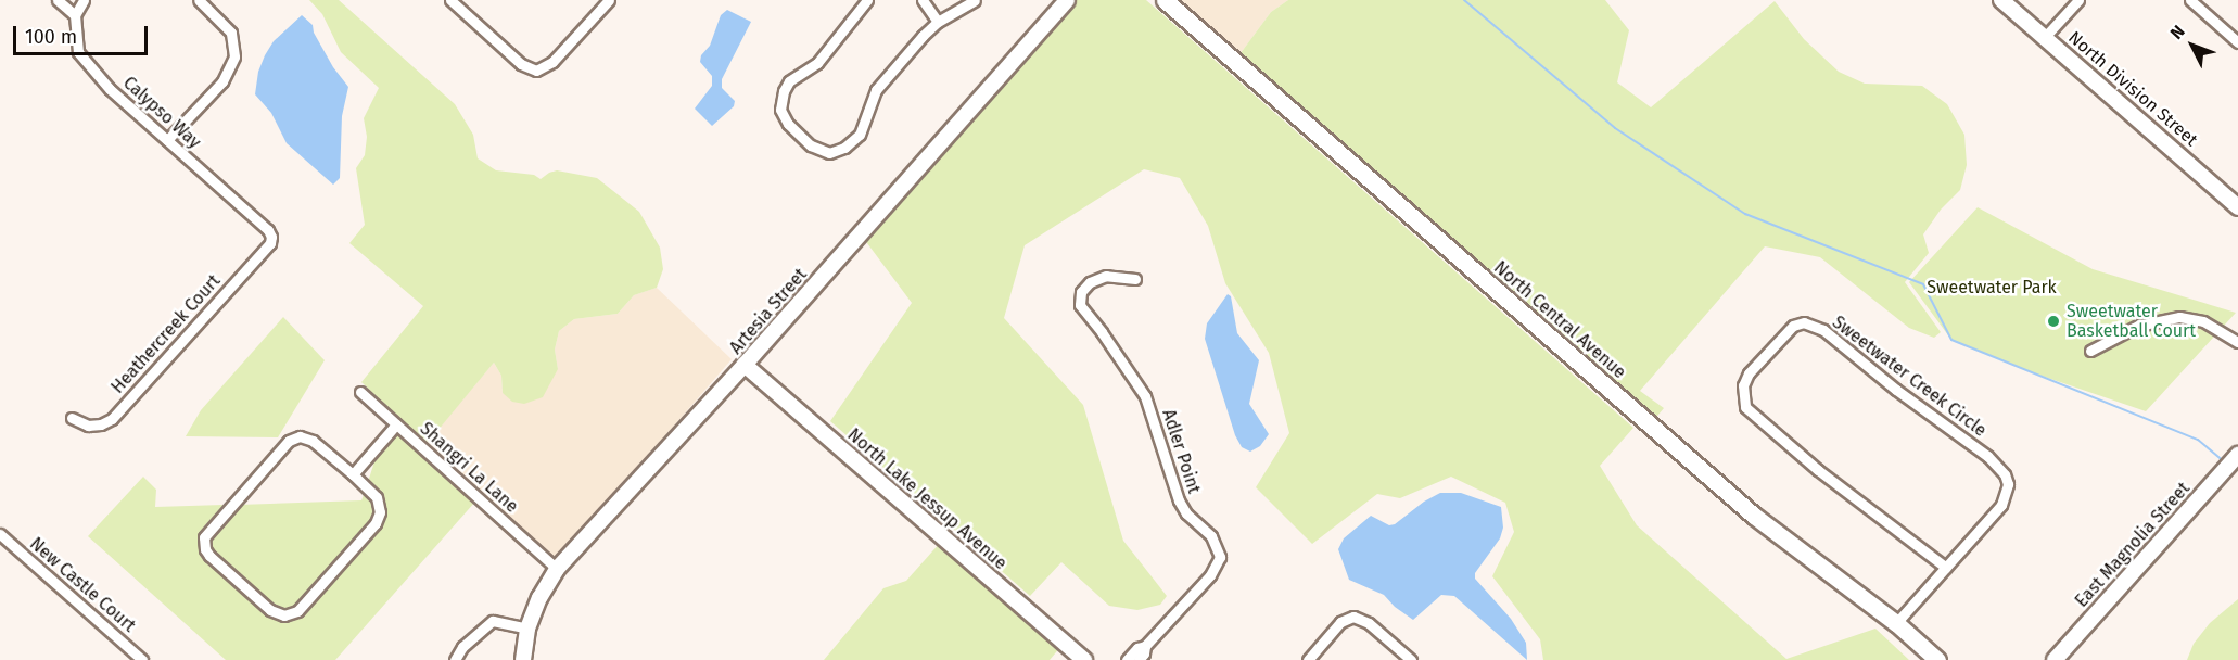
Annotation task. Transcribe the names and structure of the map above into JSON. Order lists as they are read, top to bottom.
{
  "streets": {
    "main road": ["North Central Avenue"],
    "street": [
      "North Division Street",
      "Calypso Way",
      "Artesia Street",
      "Heathercreek Court",
      "Sweetwater Creek Circle",
      "Adler Point",
      "Shangri La Lane",
      "North Lake Jessup Avenue",
      "East Magnolia Street",
      "New Castle Court"
    ]
  },
  "crossings": [
    ["Calypso Way", "Heathercreek Court"],
    ["Artesia Street", "Shangri La Lane"],
    ["Artesia Street", "North Lake Jessup Avenue"],
    ["North Central Avenue", "Sweetwater Creek Circle"]
  ],
  "parks": ["Sweetwater Park"],
  "places": ["Sweetwater Basketball Court"],
  "scale_bar": "100 m",
  "north": "top left"
}
